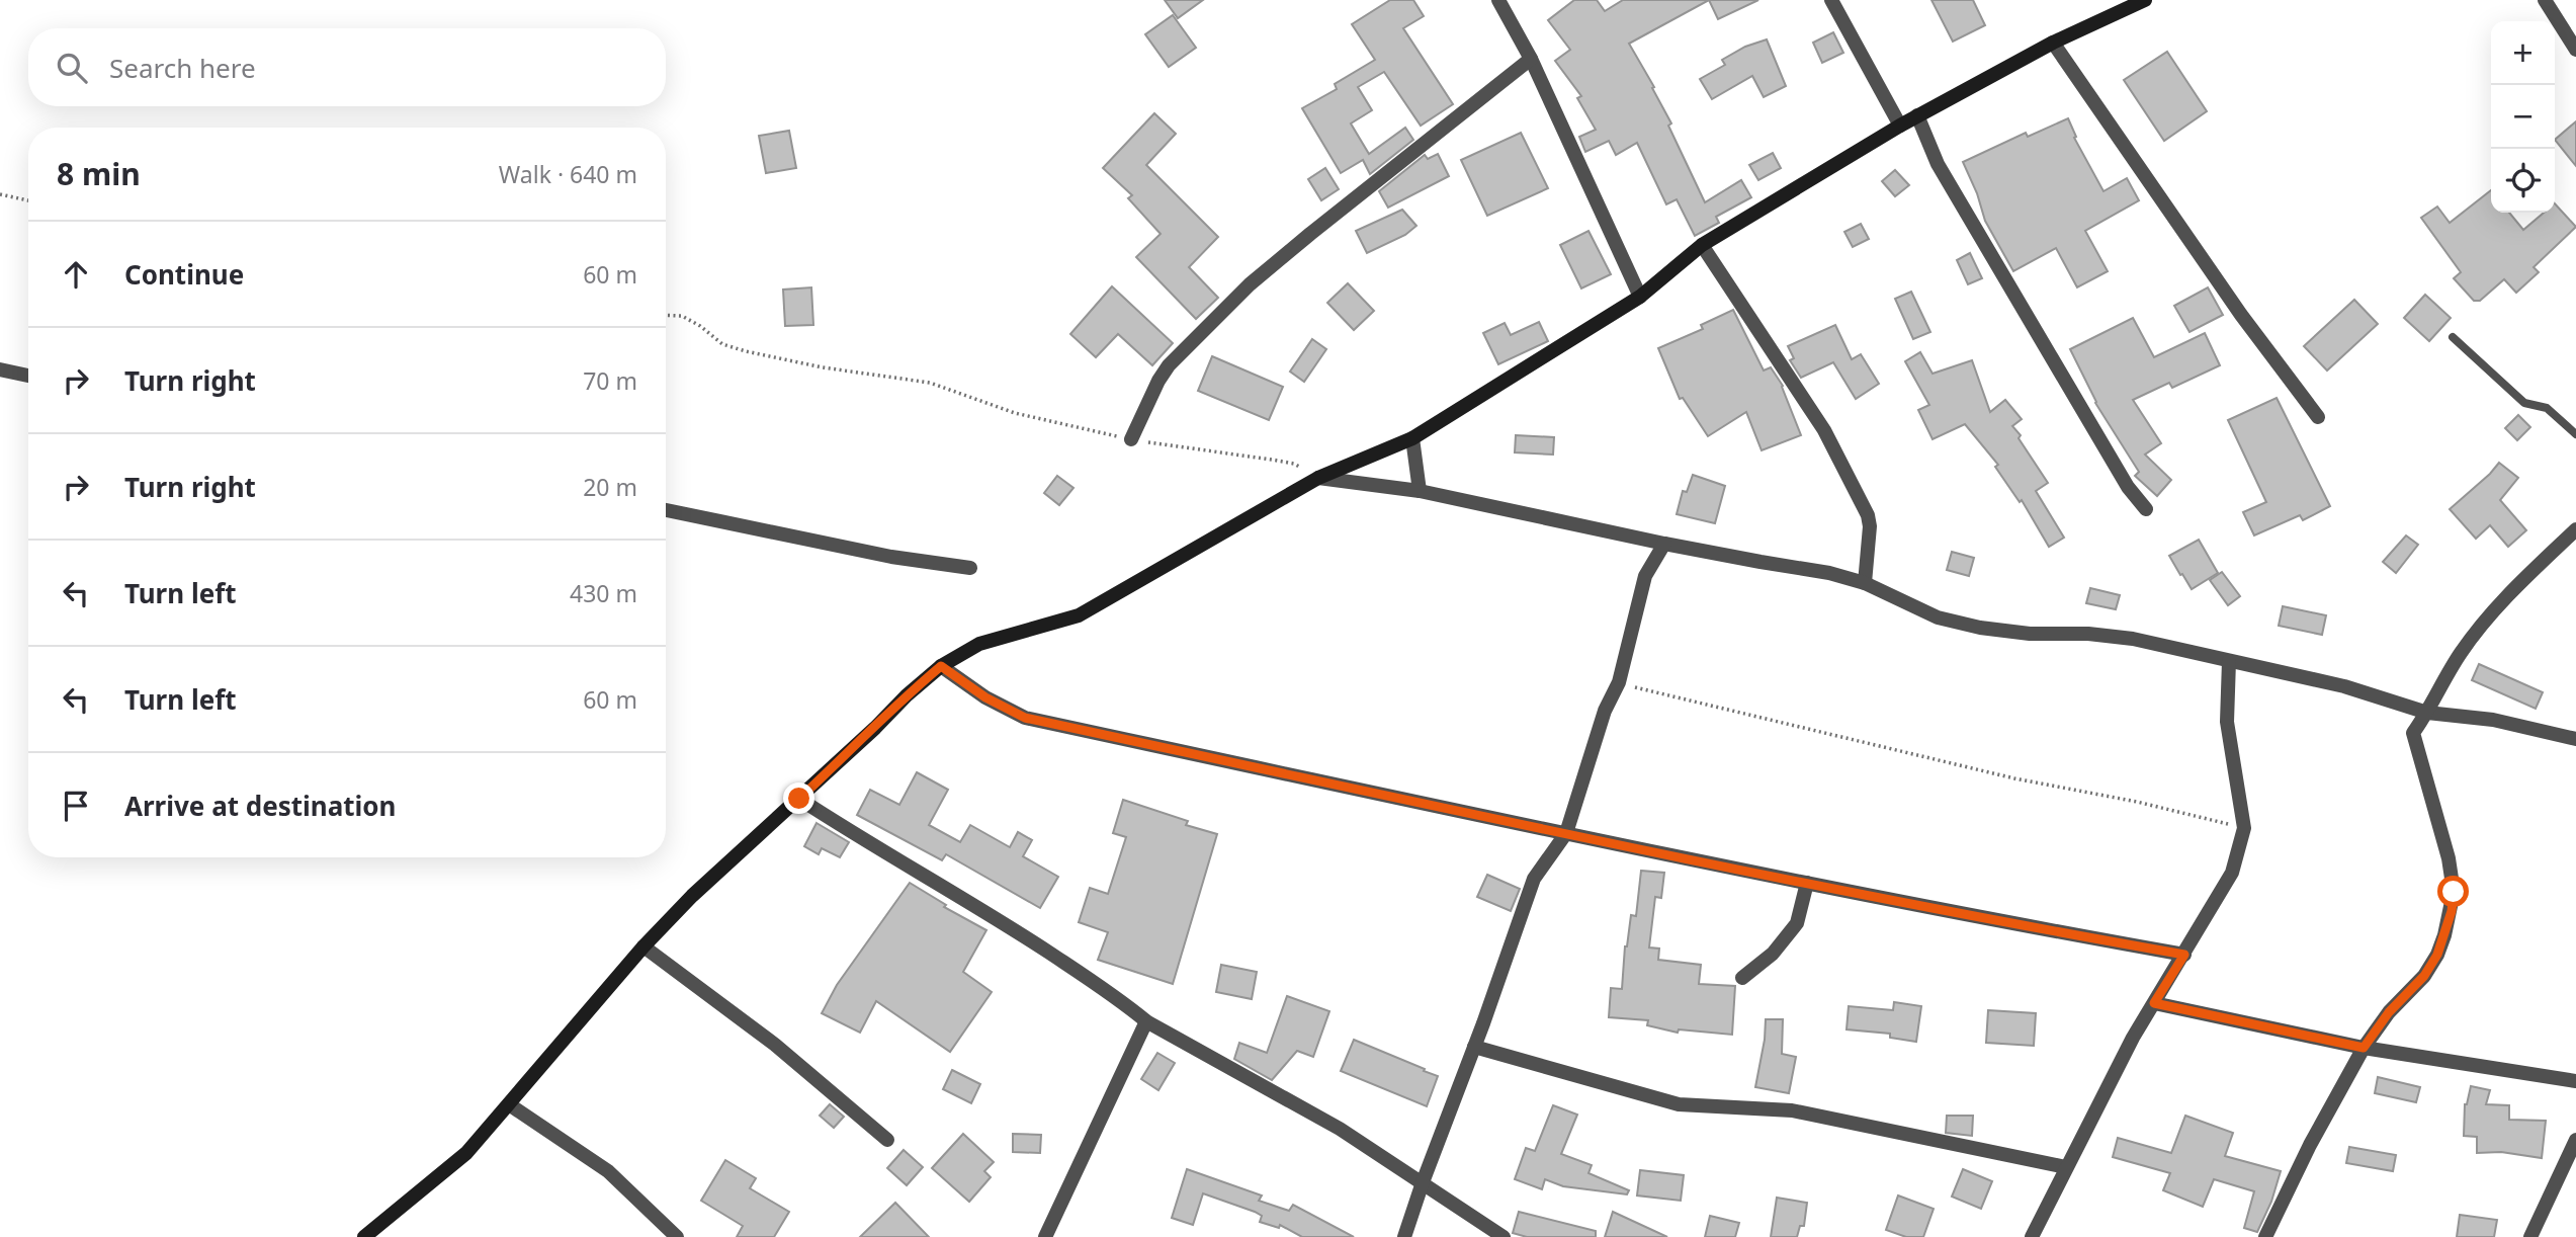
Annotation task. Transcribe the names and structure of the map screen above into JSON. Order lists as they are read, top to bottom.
{
  "page": {
    "map_buttons": ["+", "−"],
    "search": "Search here",
    "heading": ["8 min", "Walk · 640 m"],
    "list": [
      ["Continue", "60 m"],
      ["Turn right", "70 m"],
      ["Turn right", "20 m"],
      ["Turn left", "430 m"],
      ["Turn left", "60 m"],
      "Arrive at destination"
    ]
  }
}
